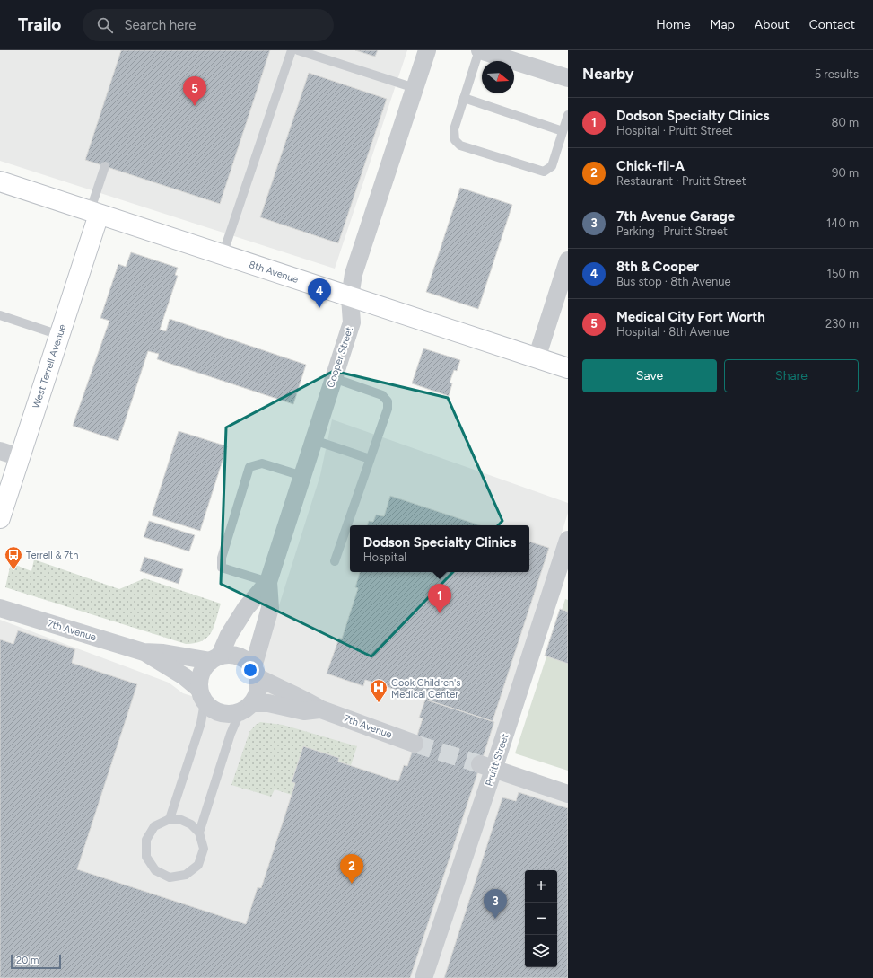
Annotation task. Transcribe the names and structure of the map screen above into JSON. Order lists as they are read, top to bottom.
{
  "streets": {
    "main road": ["8th Avenue", "West Terrell Avenue"],
    "street": ["Cooper Street", "7th Avenue", "Pruitt Street"]
  },
  "crossings": [
    ["8th Avenue", "Cooper Street"],
    ["8th Avenue", "West Terrell Avenue"],
    ["Cooper Street", "7th Avenue"]
  ],
  "places": {
    "bus stop": ["Terrell & 7th"],
    "hospital": ["Cook Children's Medical Center"]
  },
  "scale_bar": "20 m",
  "north": "right",
  "page": {
    "header": "Trailo",
    "search": "Search here",
    "nav": [
      "Home",
      "Map",
      "About",
      "Contact"
    ],
    "heading": ["Nearby", "5 results"],
    "pins": [
      "5",
      "4",
      "1",
      "2",
      "3"
    ],
    "list": [
      {
        "mark": "1",
        "name": "Dodson Specialty Clinics",
        "note": "Hospital · Pruitt Street",
        "value": "80 m"
      },
      {
        "mark": "2",
        "name": "Chick-fil-A",
        "note": "Restaurant · Pruitt Street",
        "value": "90 m"
      },
      {
        "mark": "3",
        "name": "7th Avenue Garage",
        "note": "Parking · Pruitt Street",
        "value": "140 m"
      },
      {
        "mark": "4",
        "name": "8th & Cooper",
        "note": "Bus stop · 8th Avenue",
        "value": "150 m"
      },
      {
        "mark": "5",
        "name": "Medical City Fort Worth",
        "note": "Hospital · 8th Avenue",
        "value": "230 m"
      }
    ],
    "buttons": ["Save", "Share"],
    "popup": ["Dodson Specialty Clinics", "Hospital"],
    "map_buttons": ["+", "−"],
    "scale": "20 m"
  }
}
